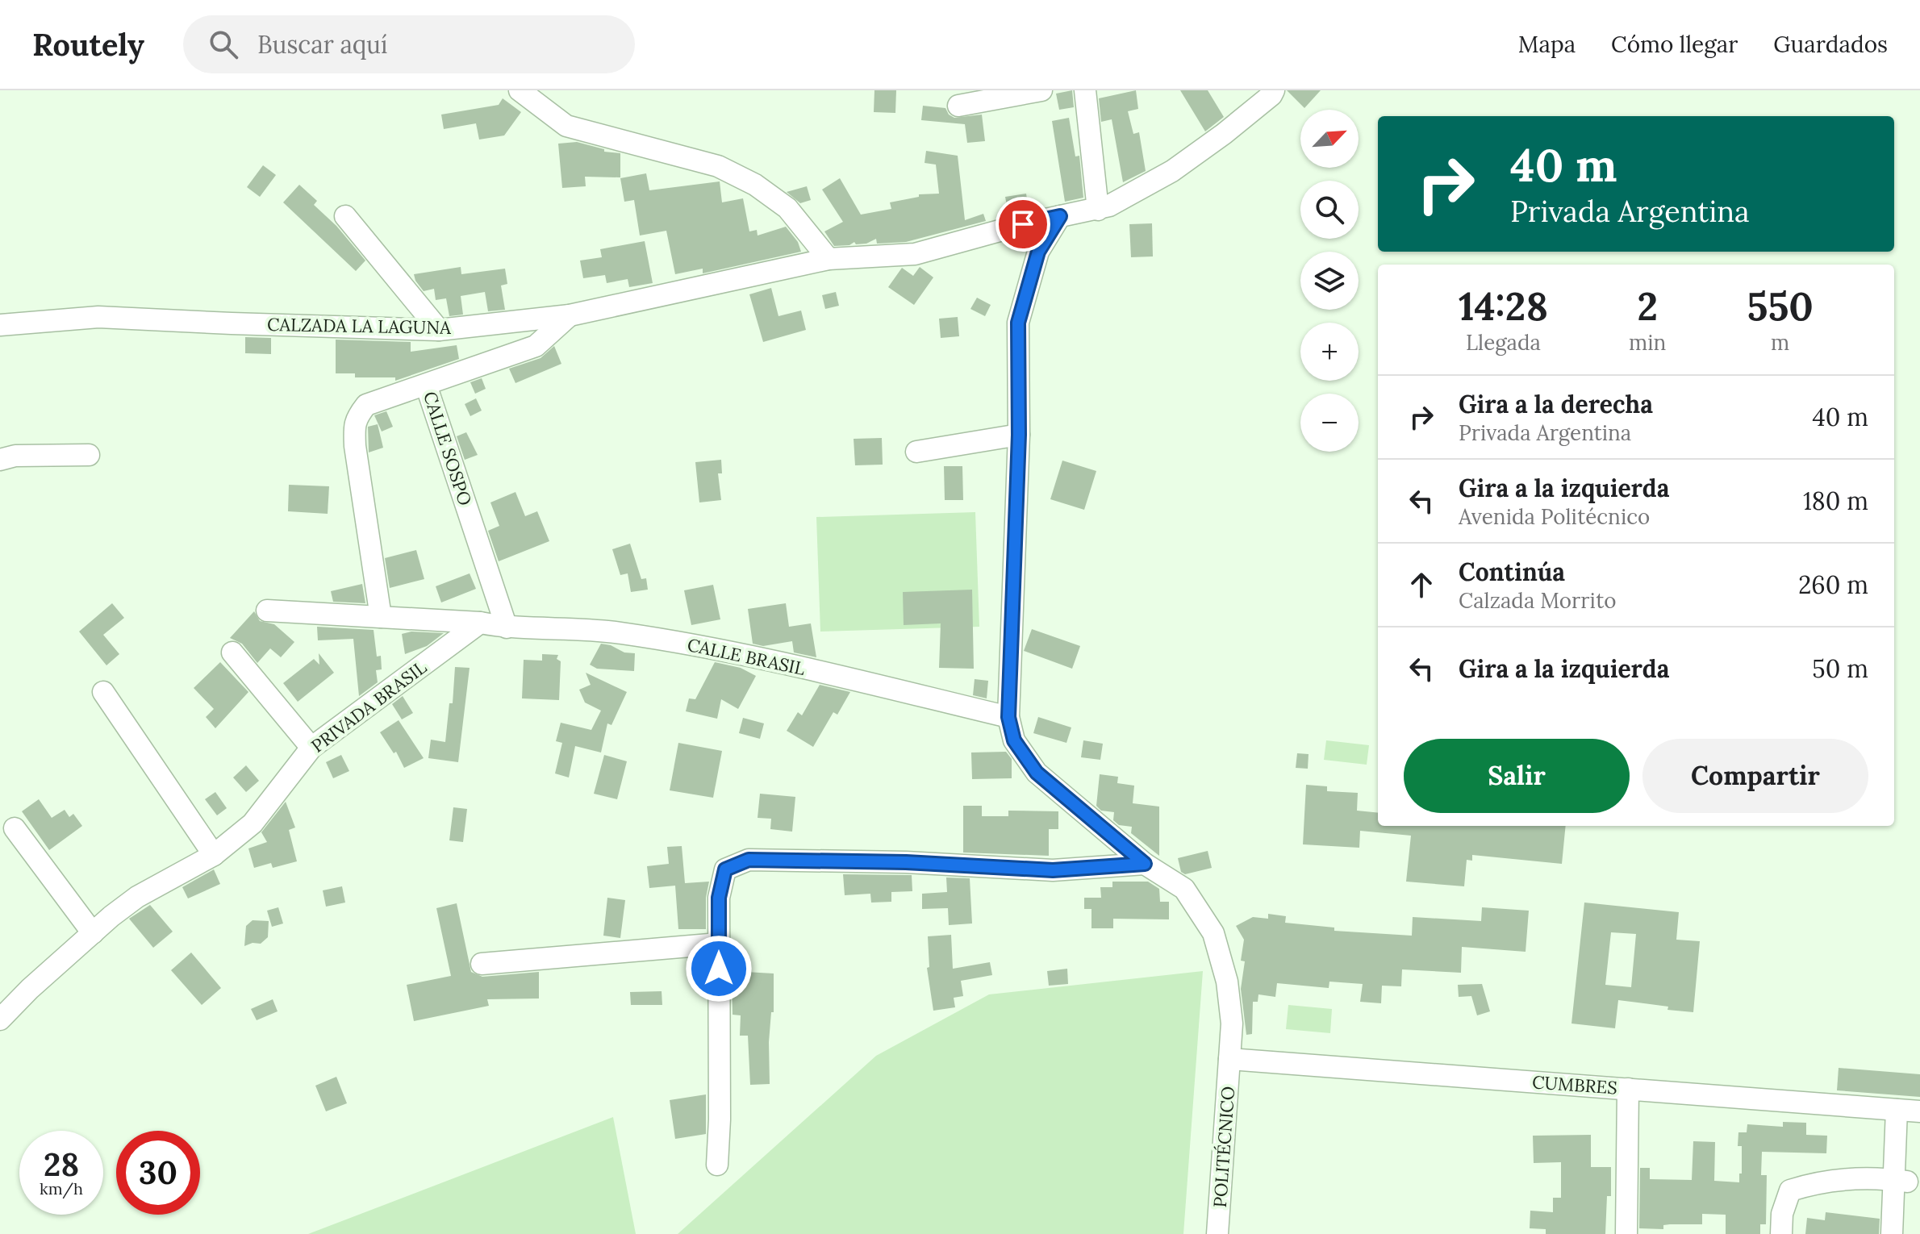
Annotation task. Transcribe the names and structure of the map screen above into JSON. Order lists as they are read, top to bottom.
{
  "streets": {
    "street": [
      "CALZADA LA LAGUNA",
      "CALLE SOSPO",
      "CALLE BRASIL",
      "PRIVADA BRASIL",
      "CUMBRES",
      "POLITÉCNICO"
    ]
  },
  "crossings": [
    ["CALZADA LA LAGUNA", "CALLE SOSPO"],
    ["CALLE SOSPO", "CALLE BRASIL"],
    ["CALLE BRASIL", "PRIVADA BRASIL"],
    ["CALLE BRASIL", "POLITÉCNICO"],
    ["CUMBRES", "POLITÉCNICO"]
  ],
  "north": "top right",
  "page": {
    "header": "Routely",
    "search": "Buscar aquí",
    "nav": ["Mapa", "Cómo llegar", "Guardados"],
    "map_buttons": ["+", "−"],
    "turn": ["40 m", "Privada Argentina"],
    "eta": [
      "14:28",
      "Llegada",
      "2",
      "min",
      "550",
      "m"
    ],
    "list": [
      {
        "name": "Gira a la derecha",
        "note": "Privada Argentina",
        "value": "40 m"
      },
      {
        "name": "Gira a la izquierda",
        "note": "Avenida Politécnico",
        "value": "180 m"
      },
      {
        "name": "Continúa",
        "note": "Calzada Morrito",
        "value": "260 m"
      },
      {
        "name": "Gira a la izquierda",
        "value": "50 m"
      }
    ],
    "buttons": ["Salir", "Compartir"],
    "speed": "28 km/h",
    "limit": "30"
  }
}
